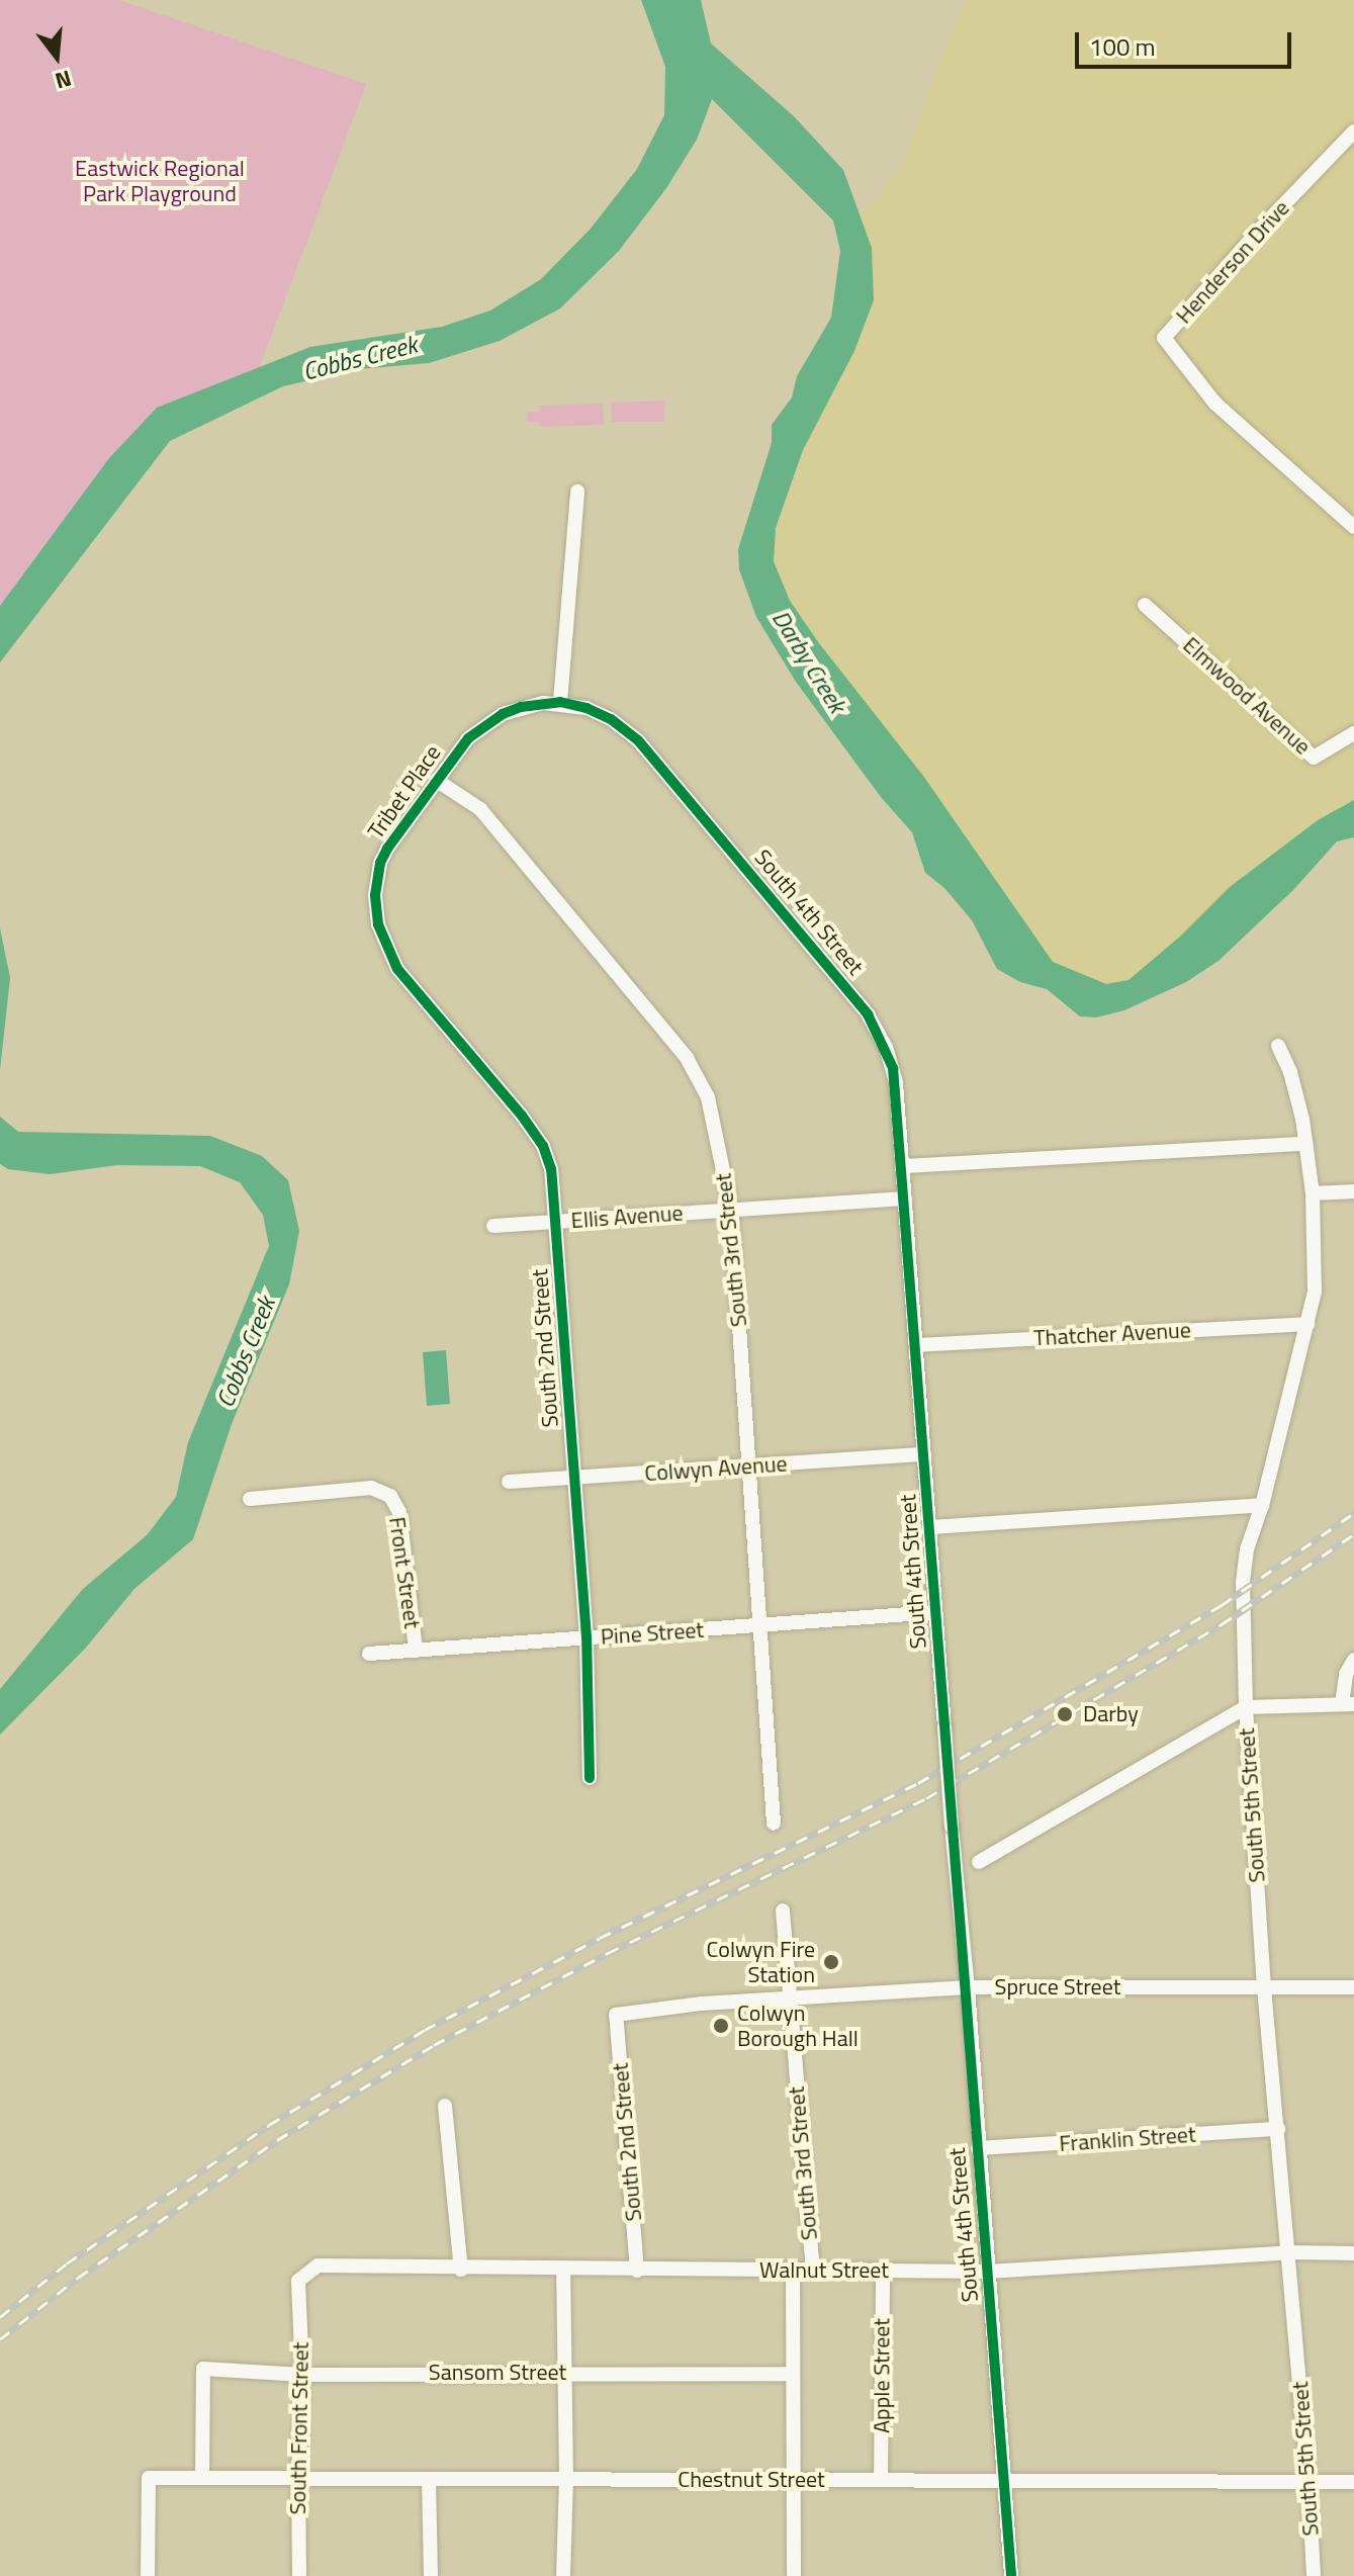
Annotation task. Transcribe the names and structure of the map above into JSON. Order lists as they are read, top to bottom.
{
  "streets": {
    "street": [
      "Henderson Drive",
      "Elmwood Avenue",
      "Tribet Place",
      "South 4th Street",
      "Ellis Avenue",
      "South 3rd Street",
      "Thatcher Avenue",
      "South 2nd Street",
      "Colwyn Avenue",
      "Front Street",
      "Pine Street",
      "South 5th Street",
      "Spruce Street",
      "Franklin Street",
      "Walnut Street",
      "Sansom Street",
      "Apple Street",
      "South Front Street",
      "Chestnut Street"
    ]
  },
  "crossings": [
    ["Tribet Place", "South 4th Street"],
    ["Tribet Place", "South 3rd Street"],
    ["Tribet Place", "South 2nd Street"],
    ["South 4th Street", "Ellis Avenue"],
    ["South 4th Street", "Thatcher Avenue"],
    ["South 4th Street", "Colwyn Avenue"],
    ["South 4th Street", "Pine Street"],
    ["South 4th Street", "Spruce Street"],
    ["South 4th Street", "Franklin Street"],
    ["South 4th Street", "Walnut Street"],
    ["South 4th Street", "Chestnut Street"],
    ["Ellis Avenue", "South 3rd Street"],
    ["Ellis Avenue", "South 2nd Street"],
    ["South 3rd Street", "Colwyn Avenue"],
    ["South 3rd Street", "Pine Street"],
    ["South 3rd Street", "Spruce Street"],
    ["South 3rd Street", "Walnut Street"],
    ["South 3rd Street", "Sansom Street"],
    ["South 3rd Street", "Chestnut Street"],
    ["Thatcher Avenue", "South 5th Street"],
    ["South 2nd Street", "Colwyn Avenue"],
    ["South 2nd Street", "Pine Street"],
    ["South 2nd Street", "Spruce Street"],
    ["South 2nd Street", "Walnut Street"],
    ["Front Street", "Pine Street"],
    ["South 5th Street", "Spruce Street"],
    ["South 5th Street", "Franklin Street"],
    ["South 5th Street", "Walnut Street"],
    ["South 5th Street", "Chestnut Street"],
    ["Walnut Street", "Apple Street"],
    ["Walnut Street", "South Front Street"],
    ["Sansom Street", "South Front Street"],
    ["Sansom Street", "Chestnut Street"],
    ["Apple Street", "Chestnut Street"],
    ["South Front Street", "Chestnut Street"]
  ],
  "water": ["Cobbs Creek", "Darby Creek"],
  "parks": ["Eastwick Regional Park Playground"],
  "places": ["Darby", "Colwyn Fire Station", "Colwyn Borough Hall"],
  "scale_bar": "100 m",
  "north": "bottom"
}
